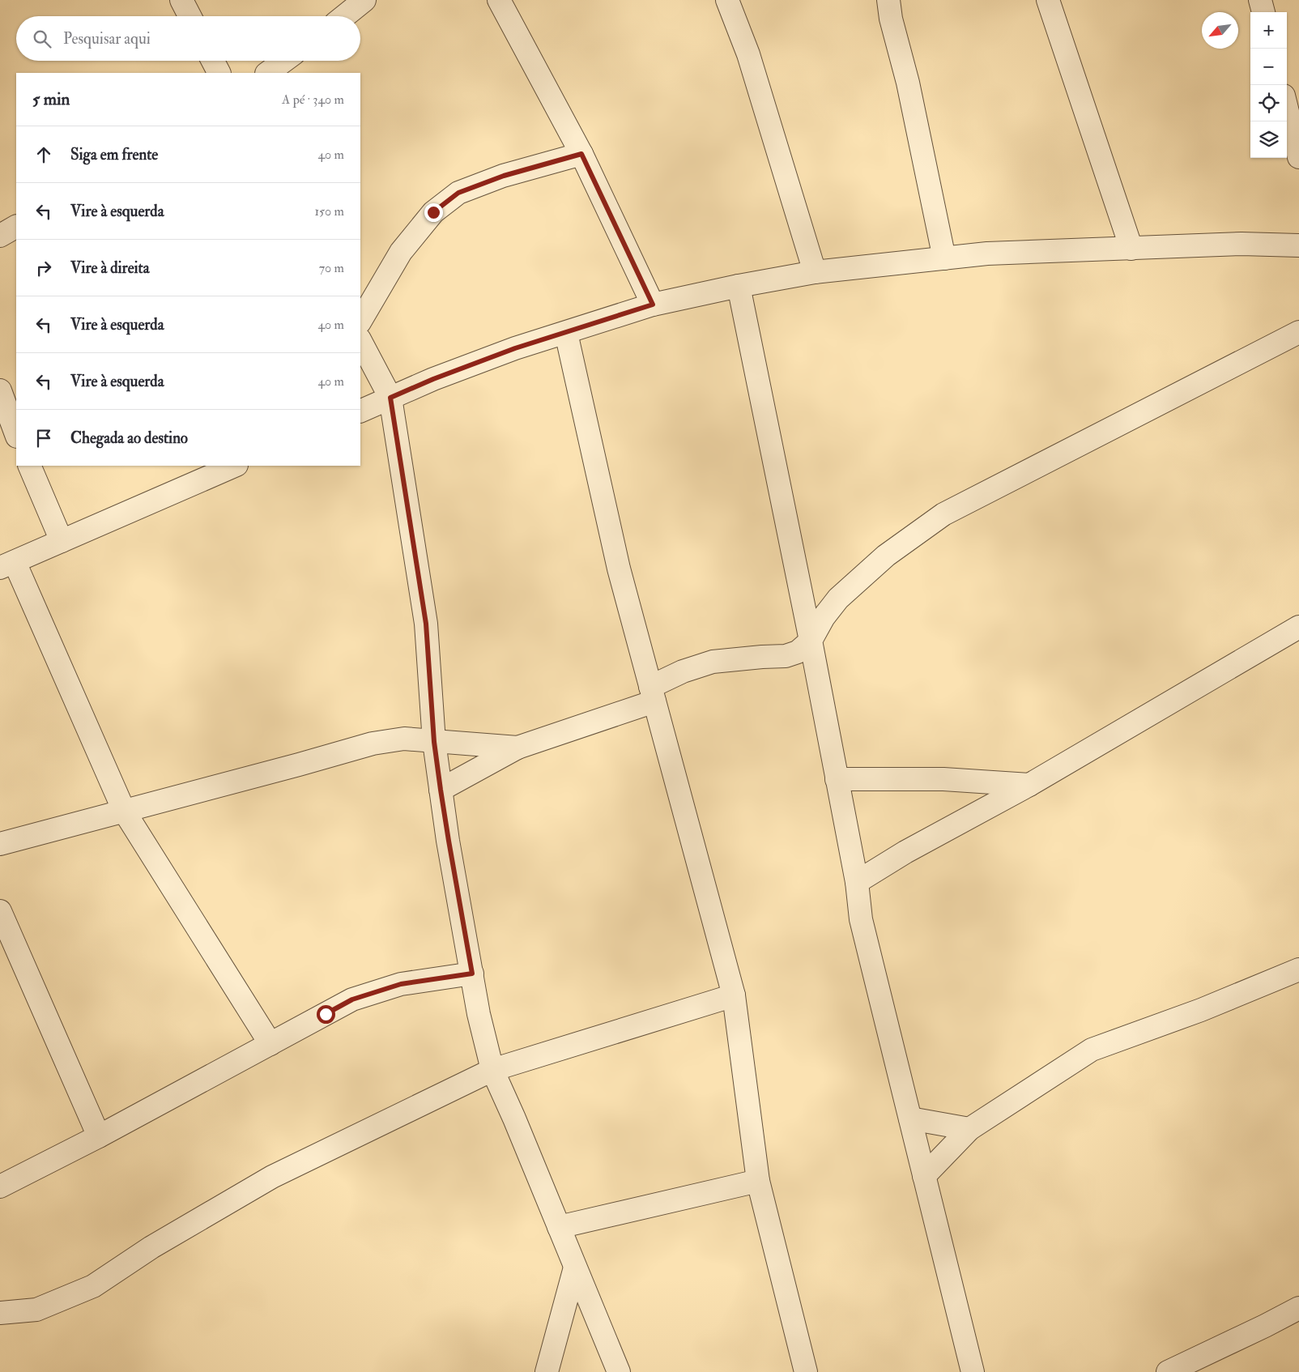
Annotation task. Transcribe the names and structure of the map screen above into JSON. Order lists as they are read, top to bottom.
{
  "north": "bottom left",
  "page": {
    "map_buttons": ["+", "−"],
    "search": "Pesquisar aqui",
    "heading": ["5 min", "A pé · 340 m"],
    "list": [
      ["Siga em frente", "40 m"],
      ["Vire à esquerda", "150 m"],
      ["Vire à direita", "70 m"],
      ["Vire à esquerda", "40 m"],
      ["Vire à esquerda", "40 m"],
      "Chegada ao destino"
    ]
  }
}
